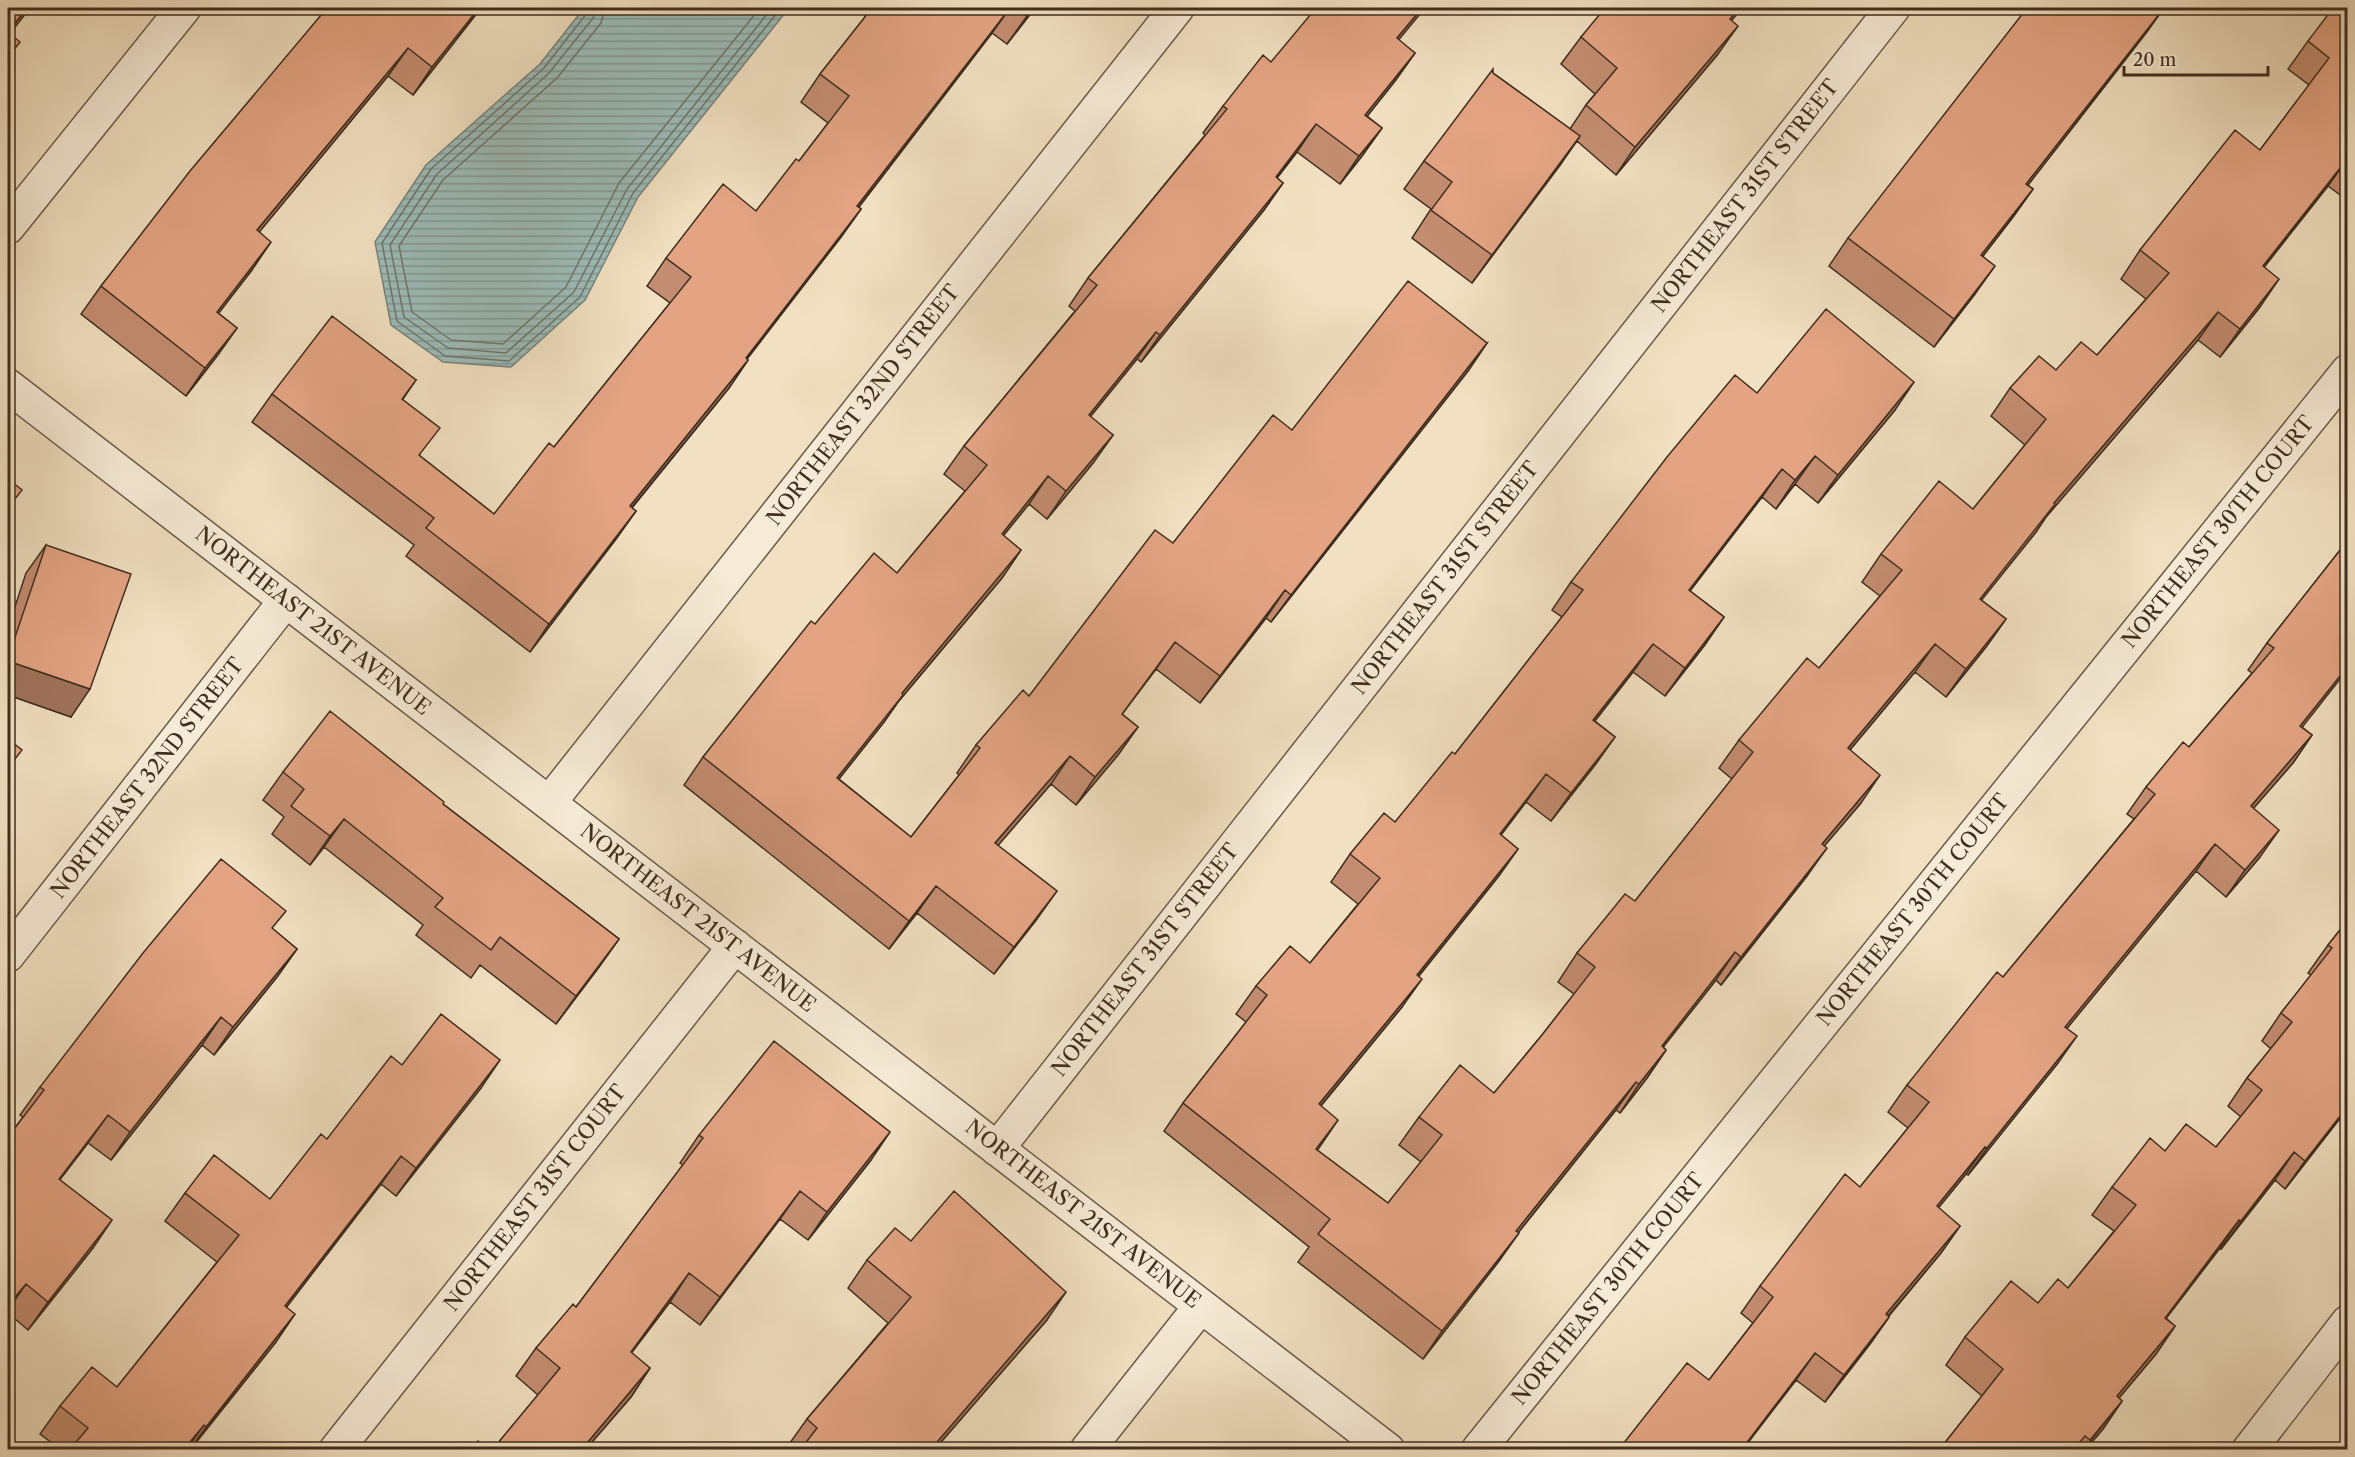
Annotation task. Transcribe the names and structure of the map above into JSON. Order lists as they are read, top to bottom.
{
  "streets": {
    "street": [
      "NORTHEAST 31ST STREET",
      "NORTHEAST 32ND STREET",
      "NORTHEAST 30TH COURT",
      "NORTHEAST 21ST AVENUE",
      "NORTHEAST 31ST COURT"
    ]
  },
  "crossings": [
    ["NORTHEAST 31ST STREET", "NORTHEAST 21ST AVENUE"],
    ["NORTHEAST 32ND STREET", "NORTHEAST 21ST AVENUE"],
    ["NORTHEAST 21ST AVENUE", "NORTHEAST 31ST COURT"]
  ],
  "scale_bar": "20 m"
}
